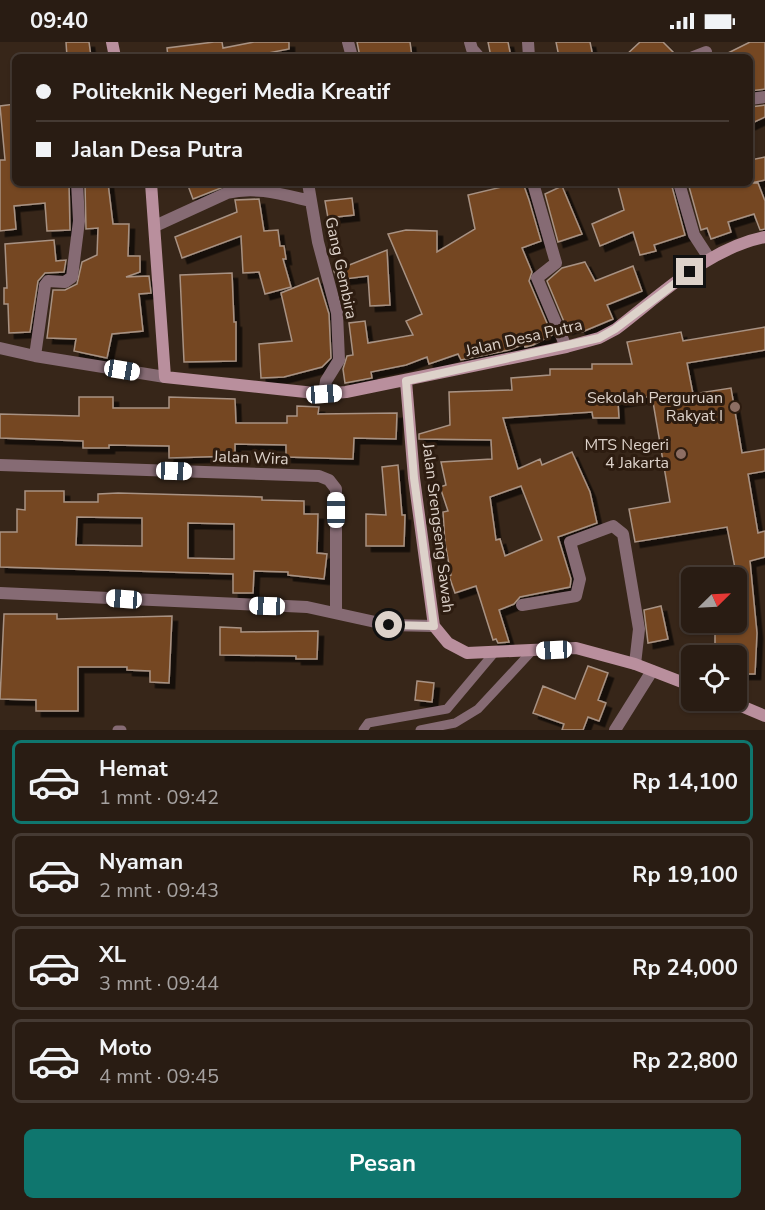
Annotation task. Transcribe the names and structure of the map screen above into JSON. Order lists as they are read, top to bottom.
{
  "streets": {
    "street": [
      "Gang Gembira",
      "Jalan Desa Putra",
      "Jalan Wira",
      "Jalan Srengseng Sawah"
    ]
  },
  "crossings": [
    ["Jalan Desa Putra", "Jalan Srengseng Sawah"]
  ],
  "places": ["Sekolah Perguruan Rakyat I", "MTS Negeri 4 Jakarta"],
  "north": "top right",
  "page": {
    "status": "09:40",
    "banner": ["Politeknik Negeri Media Kreatif", "Jalan Desa Putra"],
    "list": [
      {
        "name": "Hemat",
        "note": "1 mnt · 09:42",
        "value": "Rp 14,100"
      },
      {
        "name": "Nyaman",
        "note": "2 mnt · 09:43",
        "value": "Rp 19,100"
      },
      {
        "name": "XL",
        "note": "3 mnt · 09:44",
        "value": "Rp 24,000"
      },
      {
        "name": "Moto",
        "note": "4 mnt · 09:45",
        "value": "Rp 22,800"
      }
    ],
    "buttons": "Pesan"
  }
}
